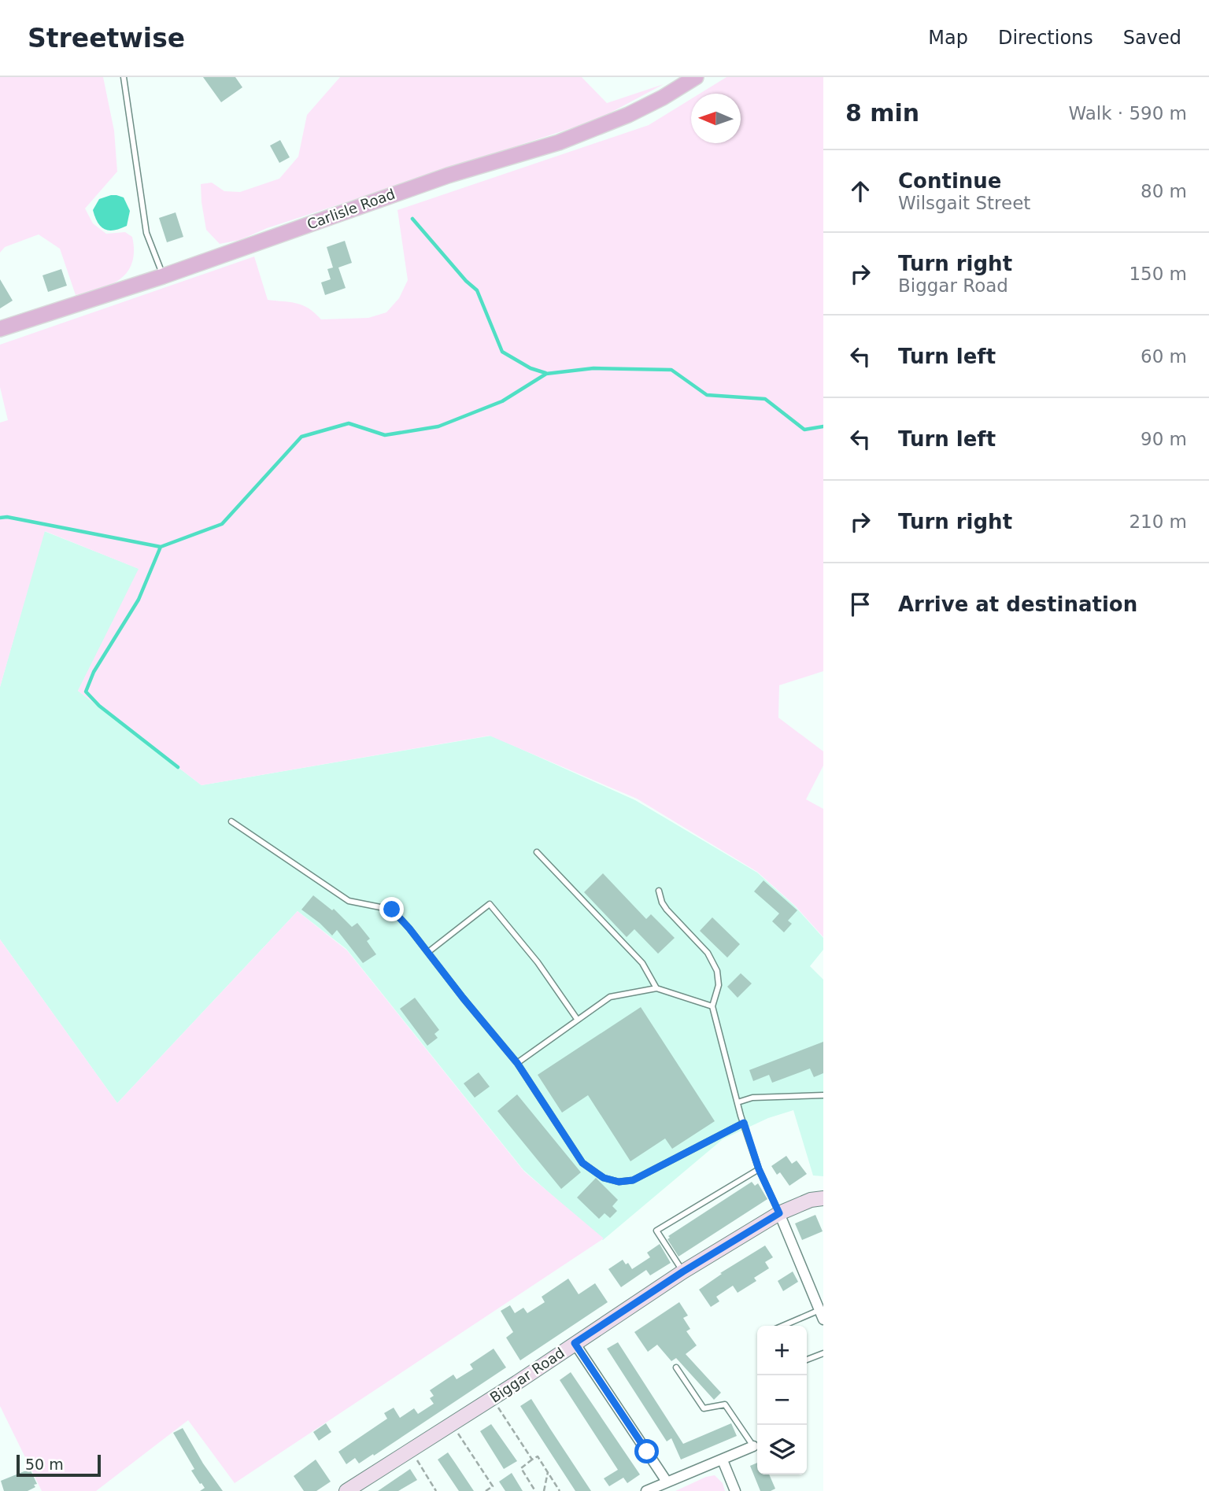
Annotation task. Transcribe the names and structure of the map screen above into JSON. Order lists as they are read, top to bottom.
{
  "streets": {
    "main road": ["Carlisle Road"],
    "street": ["Biggar Road"]
  },
  "scale_bar": "50 m",
  "north": "left",
  "page": {
    "header": "Streetwise",
    "nav": ["Map", "Directions", "Saved"],
    "heading": ["8 min", "Walk · 590 m"],
    "list": [
      ["Continue", "Wilsgait Street", "80 m"],
      ["Turn right", "Biggar Road", "150 m"],
      ["Turn left", "60 m"],
      ["Turn left", "90 m"],
      ["Turn right", "210 m"],
      "Arrive at destination"
    ],
    "map_buttons": ["+", "−"],
    "scale": "50 m"
  }
}
